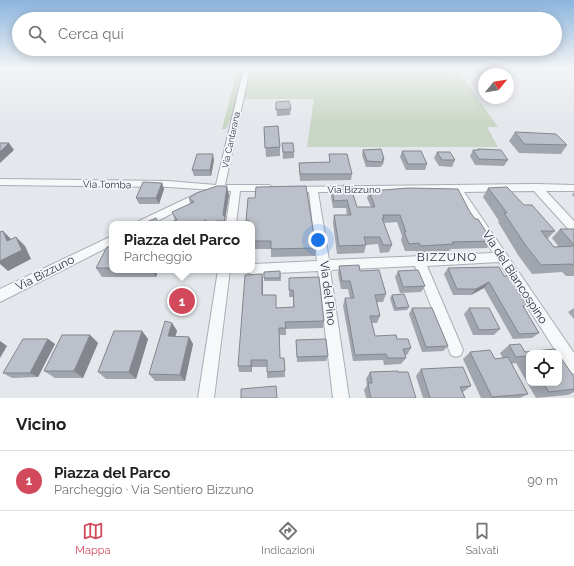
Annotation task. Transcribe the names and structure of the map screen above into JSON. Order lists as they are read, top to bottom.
{
  "streets": {
    "street": [
      "Via Cantarana",
      "Via Tomba",
      "Via Bizzuno",
      "Via del Biancospino",
      "Via del Pino"
    ]
  },
  "crossings": [
    ["Via Cantarana", "Via Tomba"],
    ["Via Cantarana", "Via Bizzuno"],
    ["Via Tomba", "Via Bizzuno"],
    ["Via Bizzuno", "Via del Biancospino"],
    ["Via Bizzuno", "Via del Pino"]
  ],
  "districts": ["BIZZUNO"],
  "north": "top right",
  "page": {
    "search": "Cerca qui",
    "popup": ["Piazza del Parco", "Parcheggio"],
    "pins": "1",
    "heading": "Vicino",
    "list": [
      {
        "mark": "1",
        "name": "Piazza del Parco",
        "note": "Parcheggio · Via Sentiero Bizzuno",
        "value": "90 m"
      }
    ],
    "nav": ["Mappa", "Indicazioni", "Salvati"]
  }
}
